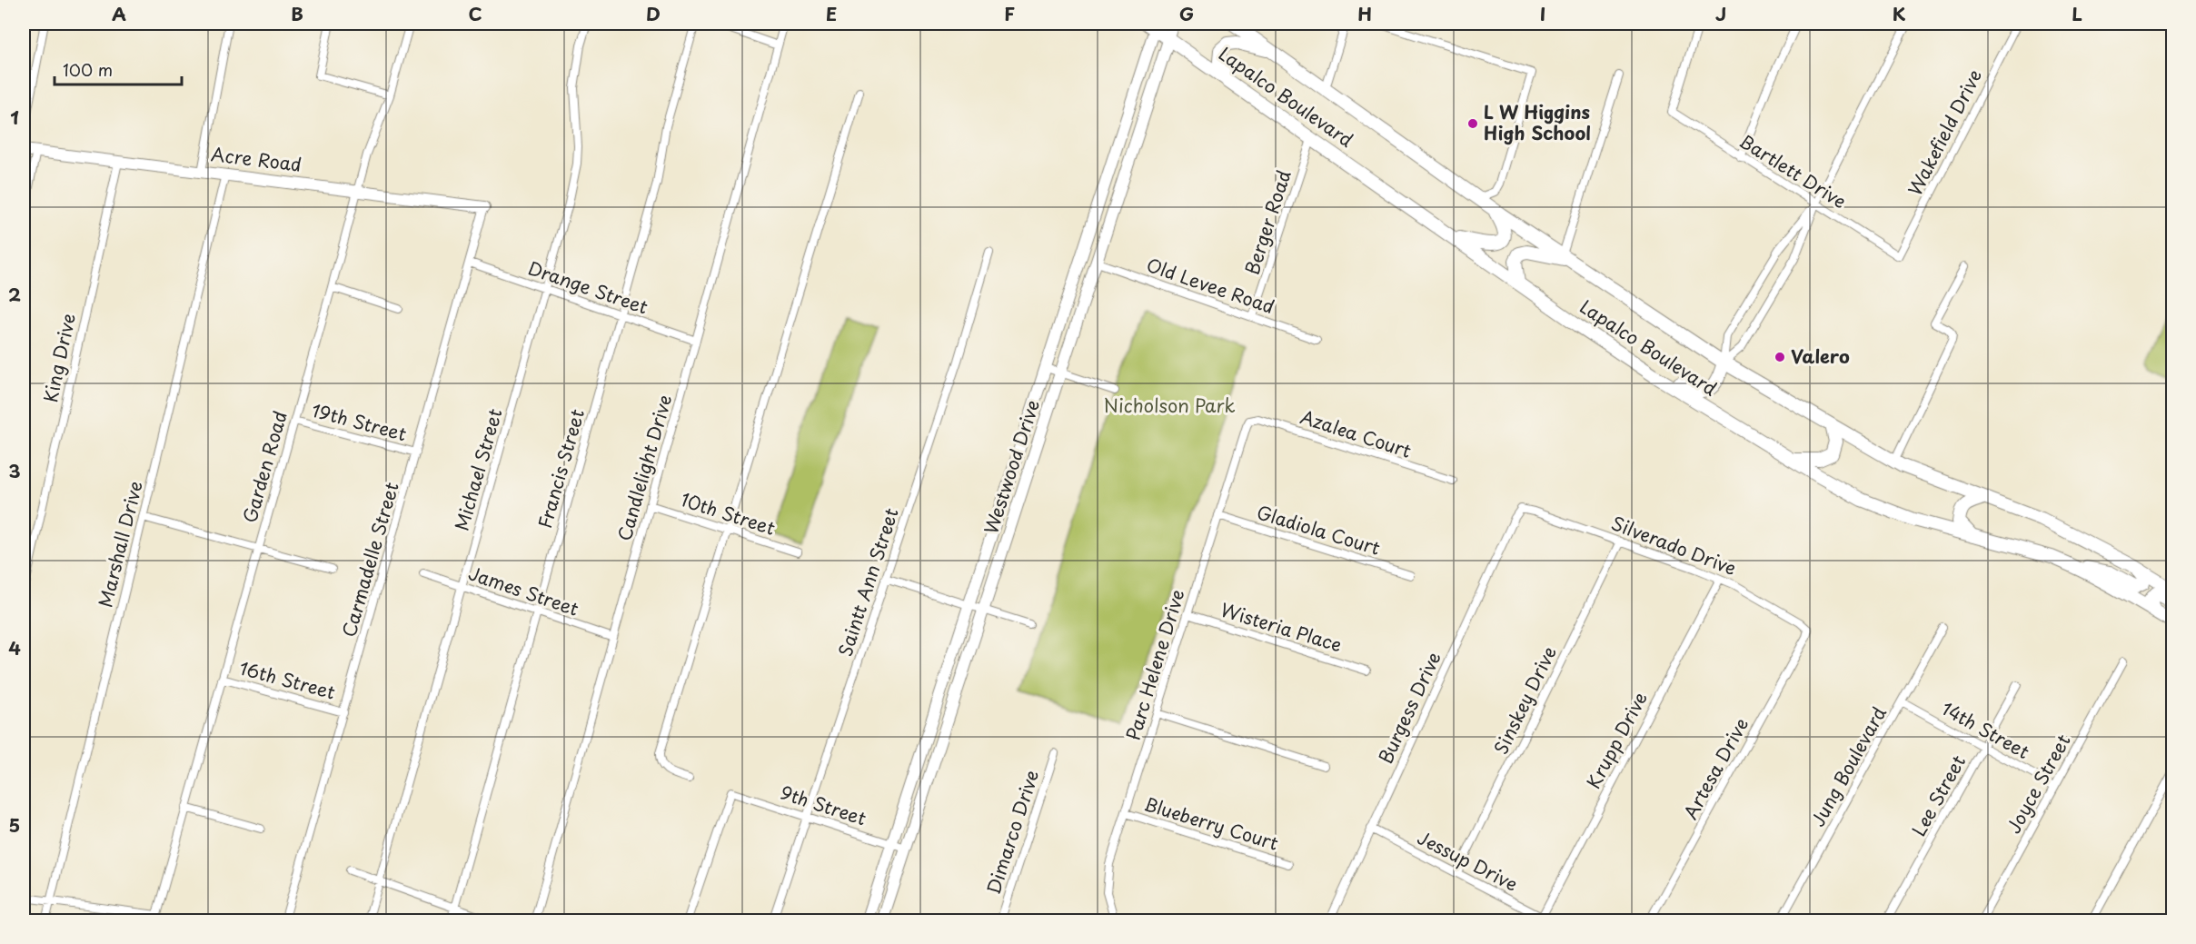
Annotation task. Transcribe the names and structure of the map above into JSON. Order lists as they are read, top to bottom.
{
  "streets": {
    "main road": ["Lapalco Boulevard"],
    "street": [
      "Wakefield Drive",
      "Acre Road",
      "Bartlett Drive",
      "Berger Road",
      "Old Levee Road",
      "Drange Street",
      "King Drive",
      "19th Street",
      "Azalea Court",
      "Garden Road",
      "Westwood Drive",
      "Candlelight Drive",
      "Francis Street",
      "Michael Street",
      "10th Street",
      "Gladiola Court",
      "Marshall Drive",
      "Silverado Drive",
      "Carmadelle Street",
      "Saintt Ann Street",
      "James Street",
      "Wisteria Place",
      "Parc Helene Drive",
      "16th Street",
      "Sinskey Drive",
      "Burgess Drive",
      "14th Street",
      "Krupp Drive",
      "Jung Boulevard",
      "Artesa Drive",
      "Joyce Street",
      "Lee Street",
      "9th Street",
      "Blueberry Court",
      "Dimarco Drive",
      "Jessup Drive"
    ]
  },
  "crossings": [
    ["Lapalco Boulevard", "Berger Road"],
    ["Lapalco Boulevard", "Westwood Drive"],
    ["Wakefield Drive", "Bartlett Drive"],
    ["Acre Road", "King Drive"],
    ["Acre Road", "Garden Road"],
    ["Acre Road", "Marshall Drive"],
    ["Acre Road", "Carmadelle Street"],
    ["Berger Road", "Old Levee Road"],
    ["Old Levee Road", "Westwood Drive"],
    ["Drange Street", "Candlelight Drive"],
    ["Drange Street", "Francis Street"],
    ["Drange Street", "Michael Street"],
    ["Drange Street", "Carmadelle Street"],
    ["19th Street", "Garden Road"],
    ["19th Street", "Carmadelle Street"],
    ["Azalea Court", "Parc Helene Drive"],
    ["Garden Road", "16th Street"],
    ["Westwood Drive", "9th Street"],
    ["Candlelight Drive", "10th Street"],
    ["Candlelight Drive", "James Street"],
    ["Francis Street", "James Street"],
    ["Michael Street", "James Street"],
    ["Gladiola Court", "Parc Helene Drive"],
    ["Silverado Drive", "Sinskey Drive"],
    ["Silverado Drive", "Burgess Drive"],
    ["Silverado Drive", "Krupp Drive"],
    ["Silverado Drive", "Artesa Drive"],
    ["Carmadelle Street", "16th Street"],
    ["Saintt Ann Street", "9th Street"],
    ["Wisteria Place", "Parc Helene Drive"],
    ["Parc Helene Drive", "Blueberry Court"],
    ["Sinskey Drive", "Jessup Drive"],
    ["Burgess Drive", "Jessup Drive"],
    ["14th Street", "Jung Boulevard"],
    ["14th Street", "Joyce Street"],
    ["14th Street", "Lee Street"],
    ["Krupp Drive", "Jessup Drive"]
  ],
  "parks": ["Nicholson Park"],
  "places": ["L W Higgins High School", "Valero"],
  "scale_bar": "100 m",
  "grid": {
    "columns": [
      "A",
      "B",
      "C",
      "D",
      "E",
      "F",
      "G",
      "H",
      "I",
      "J",
      "K",
      "L"
    ],
    "rows": [
      "1",
      "2",
      "3",
      "4",
      "5"
    ]
  }
}
